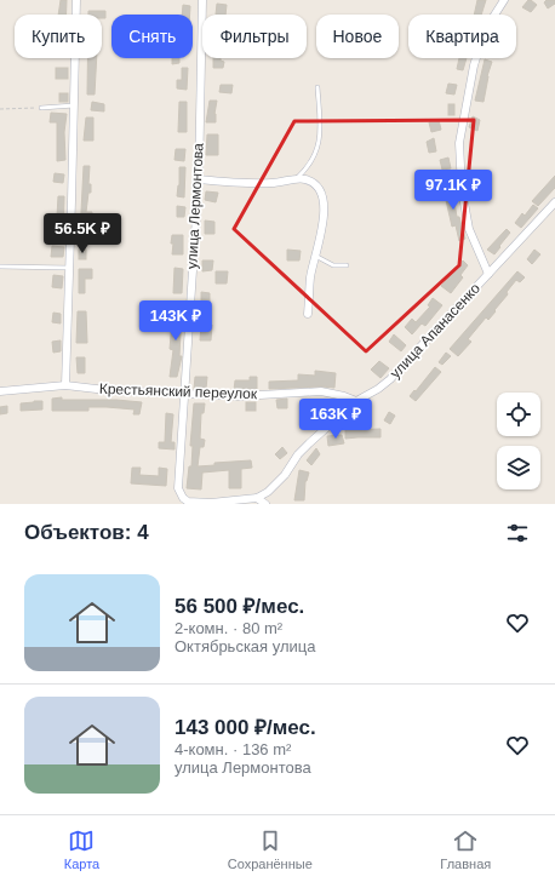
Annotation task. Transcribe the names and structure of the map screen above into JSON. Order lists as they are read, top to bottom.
{
  "streets": {
    "street": ["улица Лермонтова", "улица Апанасенко", "Крестьянский переулок"]
  },
  "crossings": [
    ["улица Лермонтова", "Крестьянский переулок"],
    ["улица Апанасенко", "Крестьянский переулок"]
  ],
  "page": {
    "chip": [
      "Купить",
      "Снять",
      "Фильтры",
      "Новое",
      "Квартира"
    ],
    "price": [
      "97.1K ₽",
      "56.5K ₽",
      "143K ₽",
      "163K ₽"
    ],
    "heading": "Объектов: 4",
    "list": [
      {
        "name": "56 500 ₽/мес.",
        "note": "2-комн. · 80 m² · Октябрьская улица"
      },
      {
        "name": "143 000 ₽/мес.",
        "note": "4-комн. · 136 m² · улица Лермонтова"
      }
    ],
    "tabs": ["Карта", "Сохранённые", "Главная"]
  }
}
